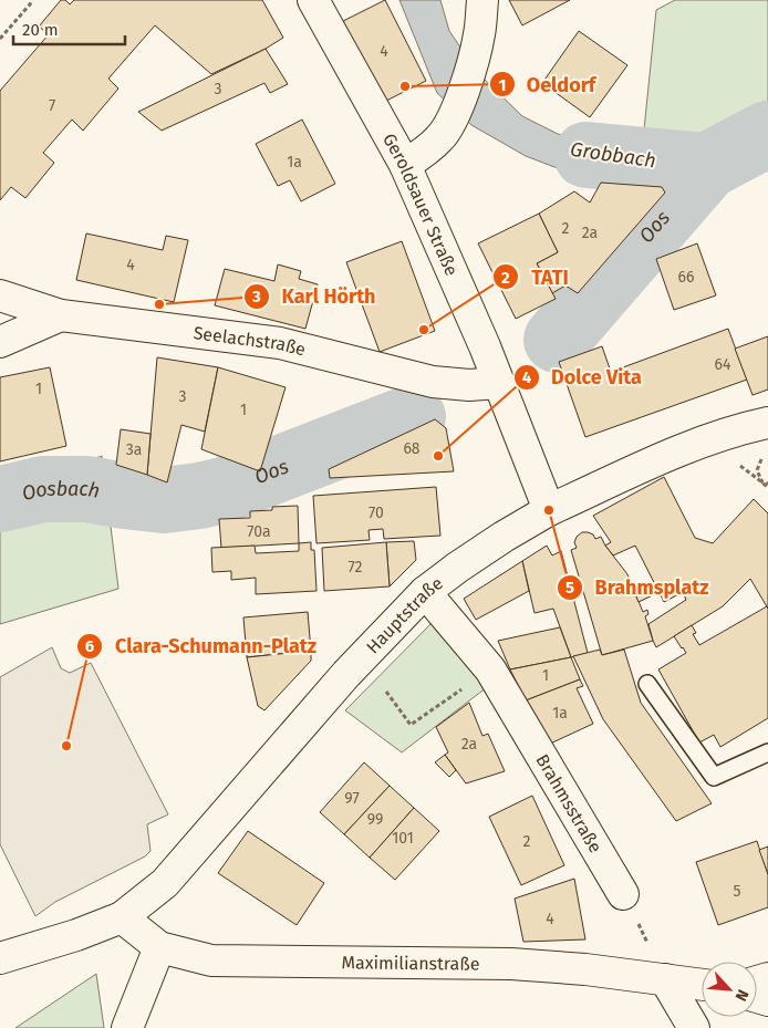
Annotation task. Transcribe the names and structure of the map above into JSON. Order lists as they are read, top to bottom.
{
  "streets": {
    "main road": [
      "Geroldsauer Straße",
      "Seelachstraße",
      "Hauptstraße",
      "Brahmsstraße",
      "Maximilianstraße"
    ]
  },
  "crossings": [
    ["Geroldsauer Straße", "Seelachstraße"],
    ["Geroldsauer Straße", "Hauptstraße"],
    ["Hauptstraße", "Brahmsstraße"],
    ["Hauptstraße", "Maximilianstraße"]
  ],
  "water": ["Grobbach", "Oos", "Oosbach"],
  "places": [
    "Oeldorf",
    "Karl Hörth",
    "TATI",
    "Dolce Vita",
    "Brahmsplatz",
    "Clara-Schumann-Platz"
  ],
  "house_numbers": [
    "4",
    "3",
    "7",
    "1a",
    "2",
    "2a",
    "4",
    "66",
    "64",
    "1",
    "3",
    "1",
    "68",
    "3a",
    "70",
    "70a",
    "72",
    "1",
    "1a",
    "2a",
    "97",
    "99",
    "101",
    "2",
    "5",
    "4"
  ],
  "scale_bar": "20 m",
  "north": "bottom right"
}
